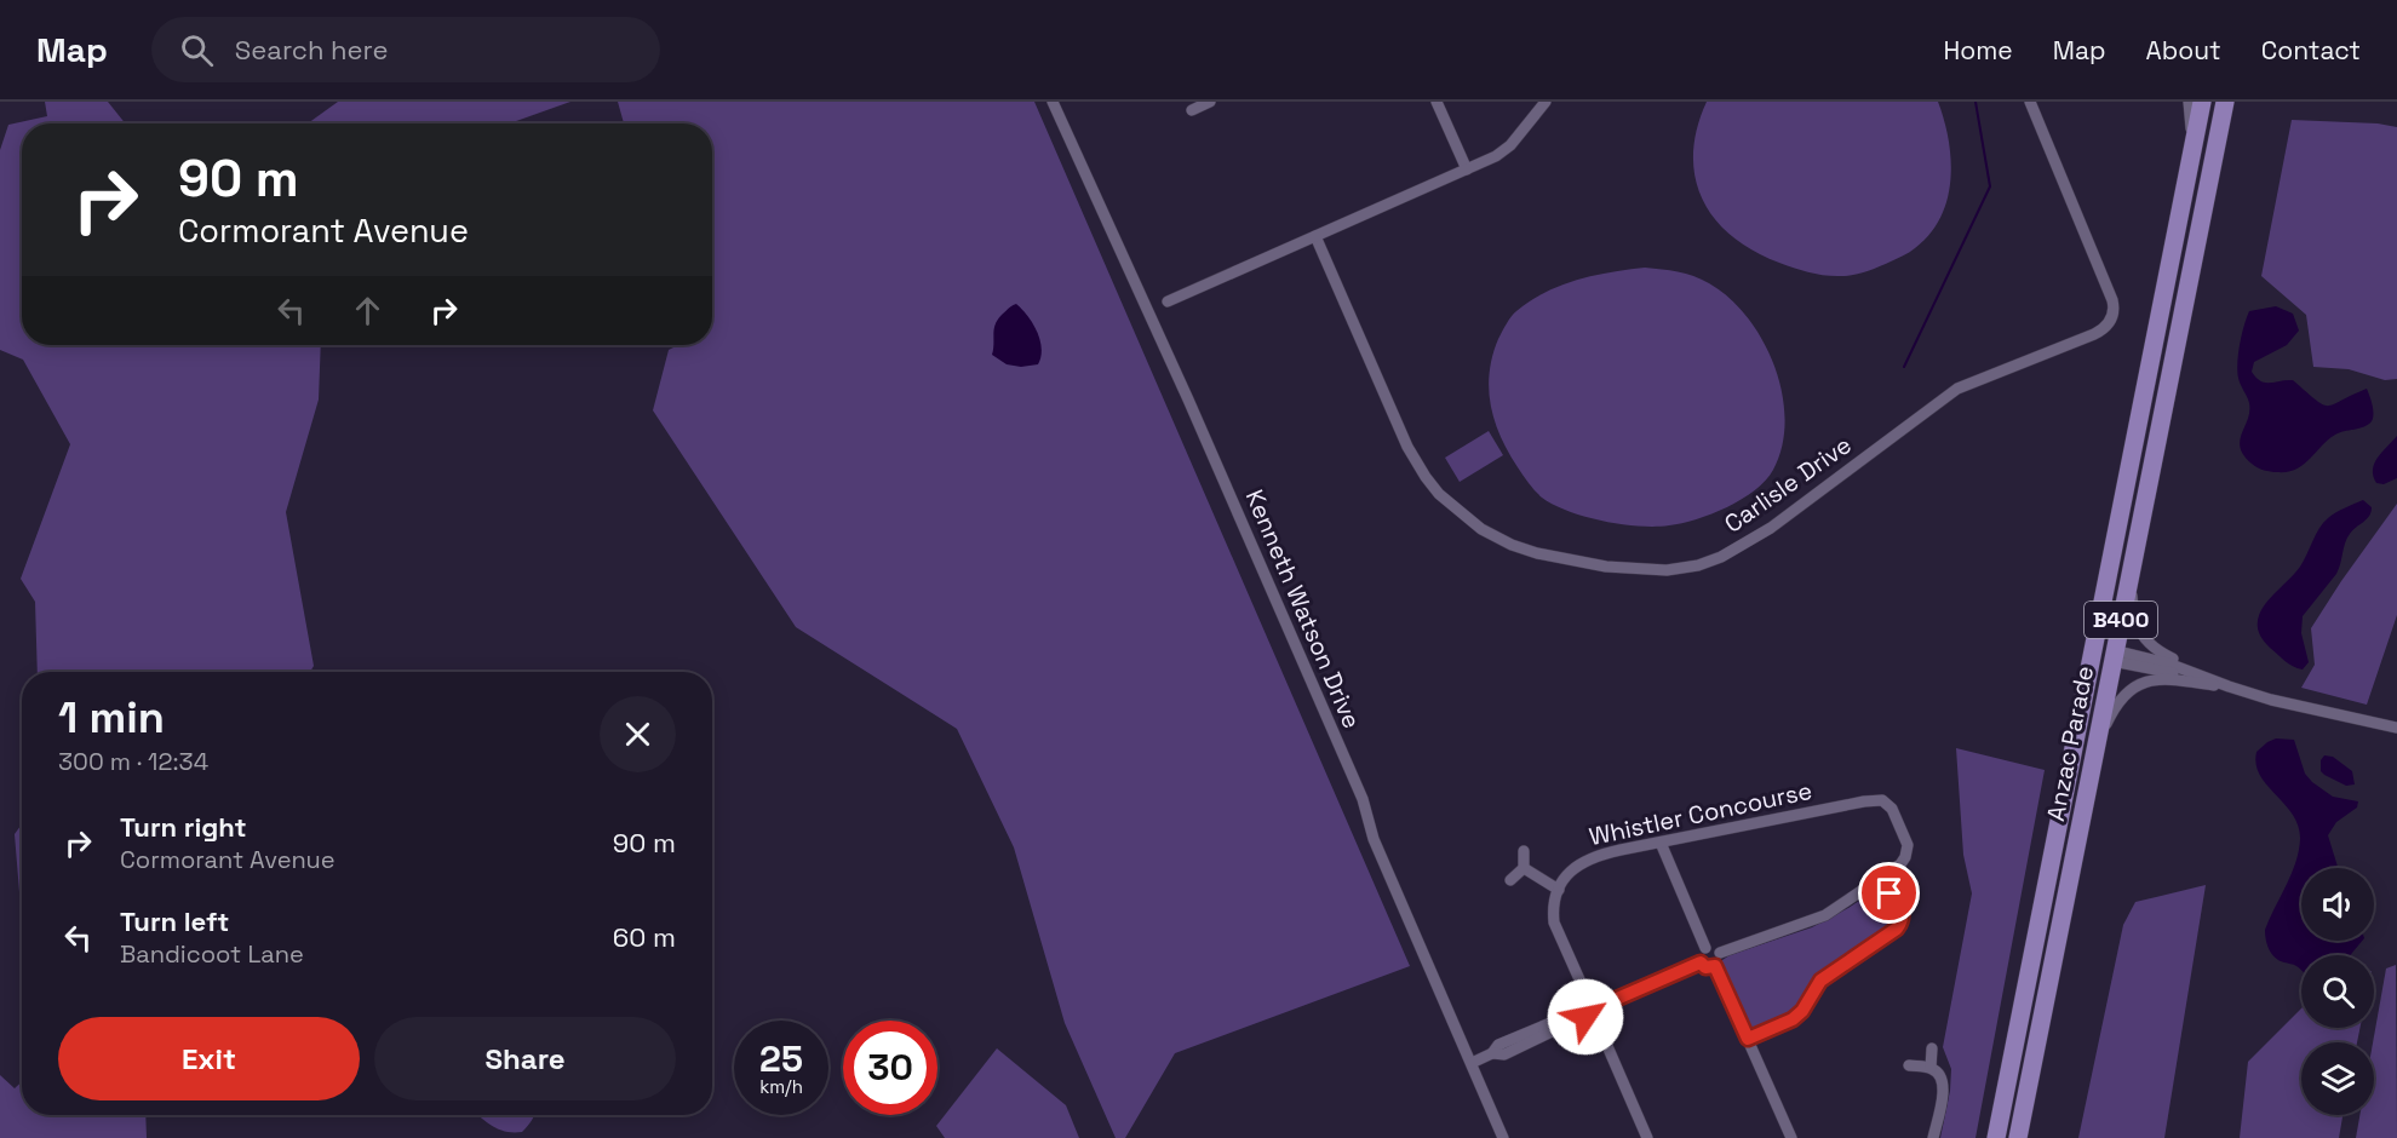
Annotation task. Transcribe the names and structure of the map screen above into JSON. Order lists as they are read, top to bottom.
{
  "streets": {
    "main road": ["B400", "Anzac Parade"],
    "street": ["Carlisle Drive", "Kenneth Watson Drive", "Whistler Concourse"]
  },
  "page": {
    "header": "Map",
    "search": "Search here",
    "nav": [
      "Home",
      "Map",
      "About",
      "Contact"
    ],
    "turn": ["90 m", "Cormorant Avenue"],
    "heading": ["1 min", "300 m · 12:34"],
    "list": [
      {
        "name": "Turn right",
        "note": "Cormorant Avenue",
        "value": "90 m"
      },
      {
        "name": "Turn left",
        "note": "Bandicoot Lane",
        "value": "60 m"
      }
    ],
    "buttons": ["Exit", "Share"],
    "speed": "25 km/h",
    "limit": "30"
  }
}
